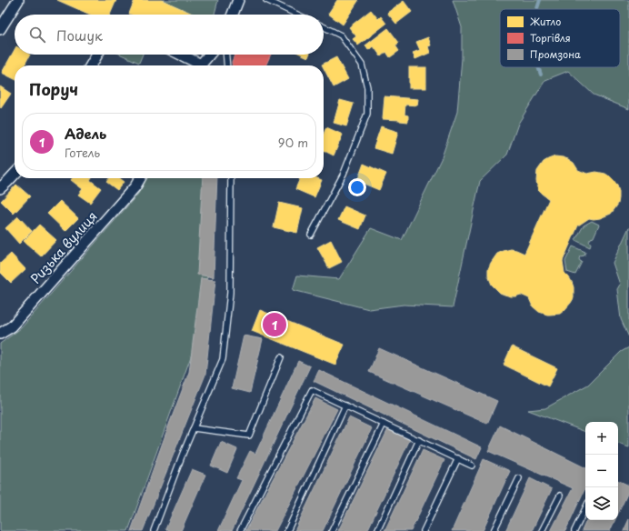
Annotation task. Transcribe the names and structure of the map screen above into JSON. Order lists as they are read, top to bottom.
{
  "streets": {
    "street": ["Ризька вулиця"]
  },
  "legend": ["Житло", "Торгівля", "Промзона"],
  "page": {
    "search": "Пошук",
    "heading": "Поруч",
    "list": [
      {
        "mark": "1",
        "name": "Адель",
        "note": "Готель",
        "value": "90 m"
      }
    ],
    "pins": "1",
    "map_buttons": ["+", "−"]
  }
}
